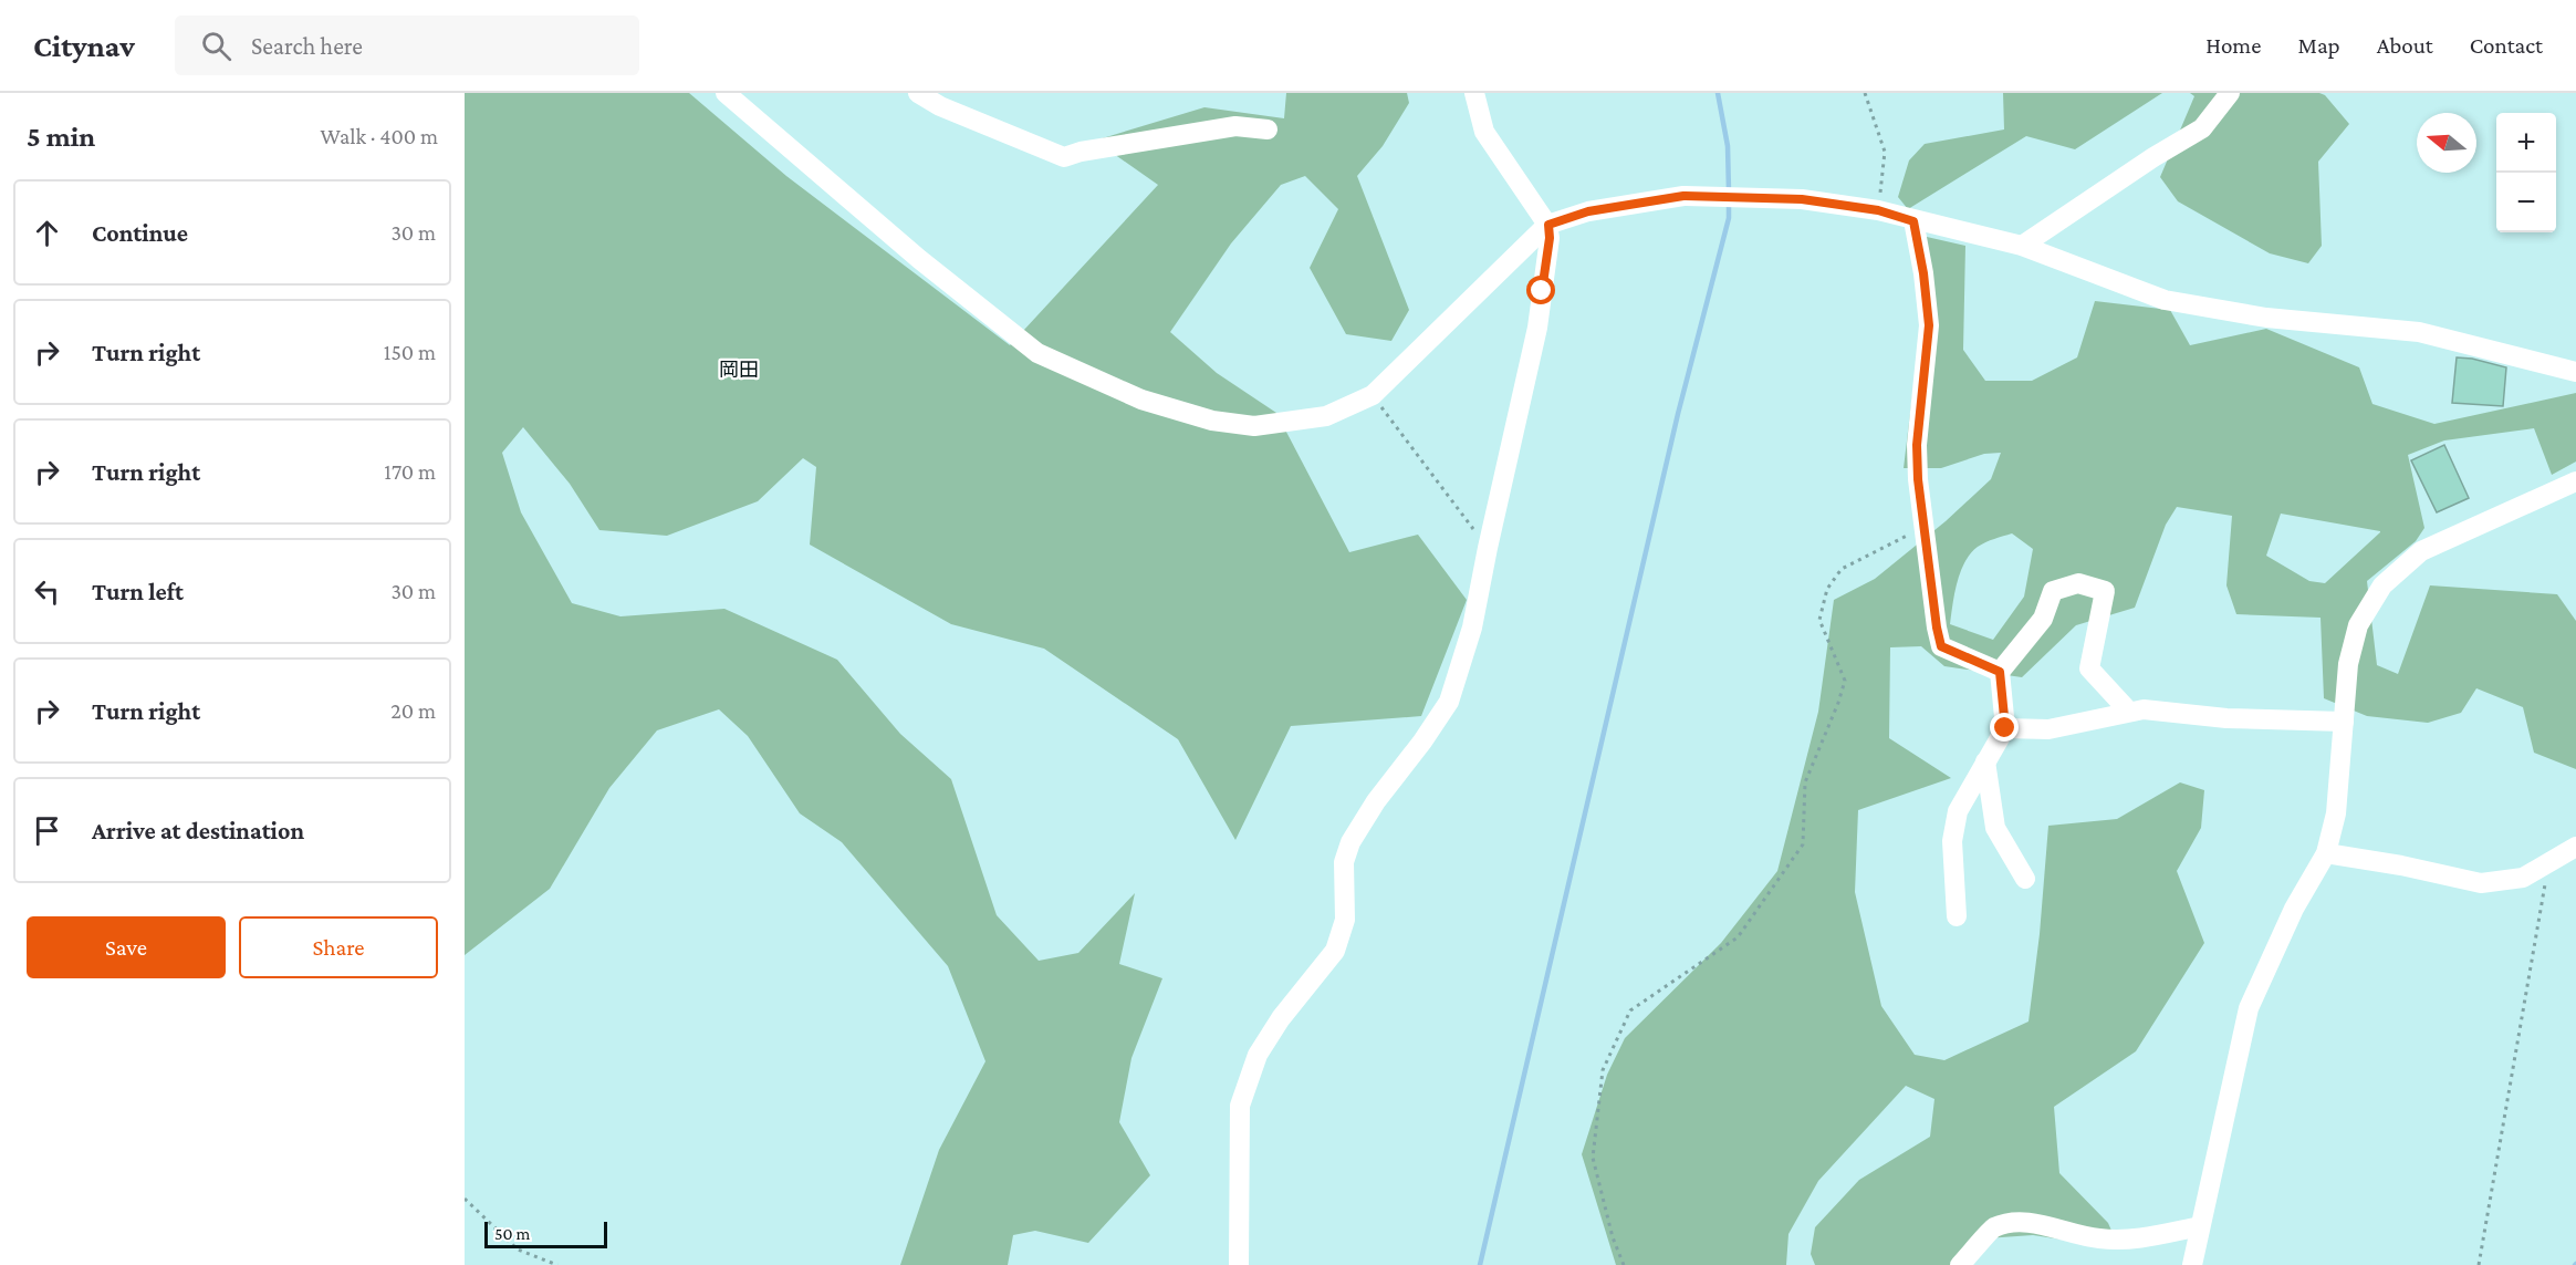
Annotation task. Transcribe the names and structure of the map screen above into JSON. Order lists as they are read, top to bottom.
{
  "districts": ["岡田"],
  "scale_bar": "50 m",
  "north": "left",
  "page": {
    "header": "Citynav",
    "search": "Search here",
    "nav": [
      "Home",
      "Map",
      "About",
      "Contact"
    ],
    "heading": ["5 min", "Walk · 400 m"],
    "map_buttons": ["+", "−"],
    "list": [
      ["Continue", "30 m"],
      ["Turn right", "150 m"],
      ["Turn right", "170 m"],
      ["Turn left", "30 m"],
      ["Turn right", "20 m"],
      "Arrive at destination"
    ],
    "buttons": ["Save", "Share"],
    "scale": "50 m"
  }
}
